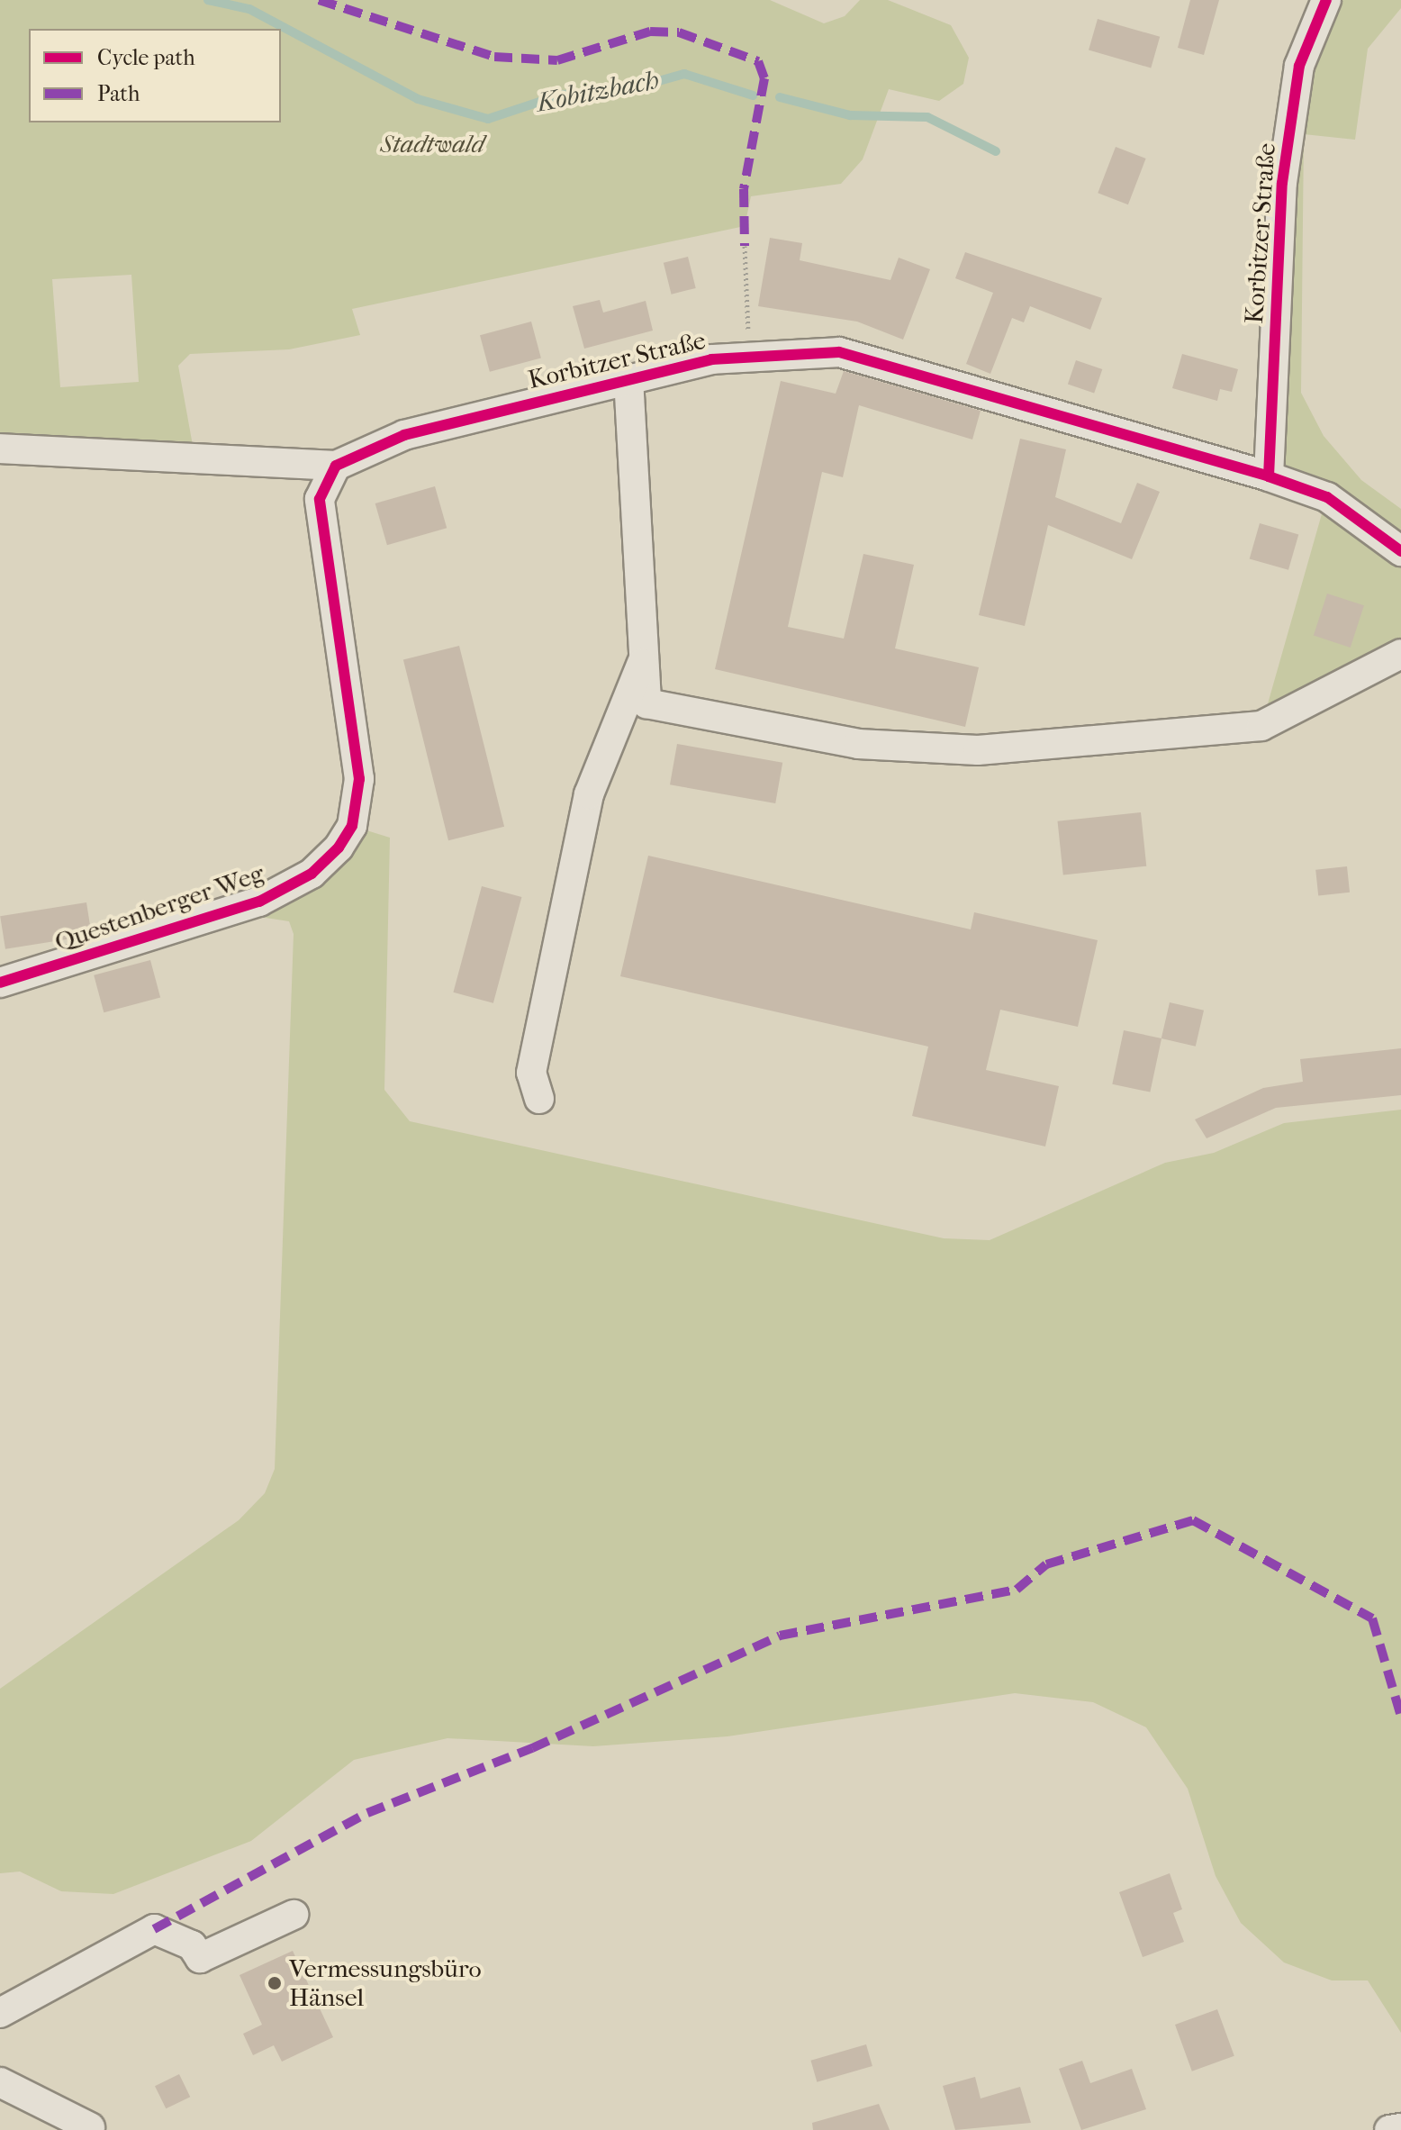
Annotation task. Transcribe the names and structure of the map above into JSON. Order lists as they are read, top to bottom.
{
  "streets": {
    "street": ["Korbitzer Straße", "Questenberger Weg"]
  },
  "crossings": [
    ["Korbitzer Straße", "Questenberger Weg"]
  ],
  "water": ["Kobitzbach"],
  "parks": ["Stadtwald"],
  "places": ["Vermessungsbüro Hänsel"],
  "legend": ["Cycle path", "Path"]
}
